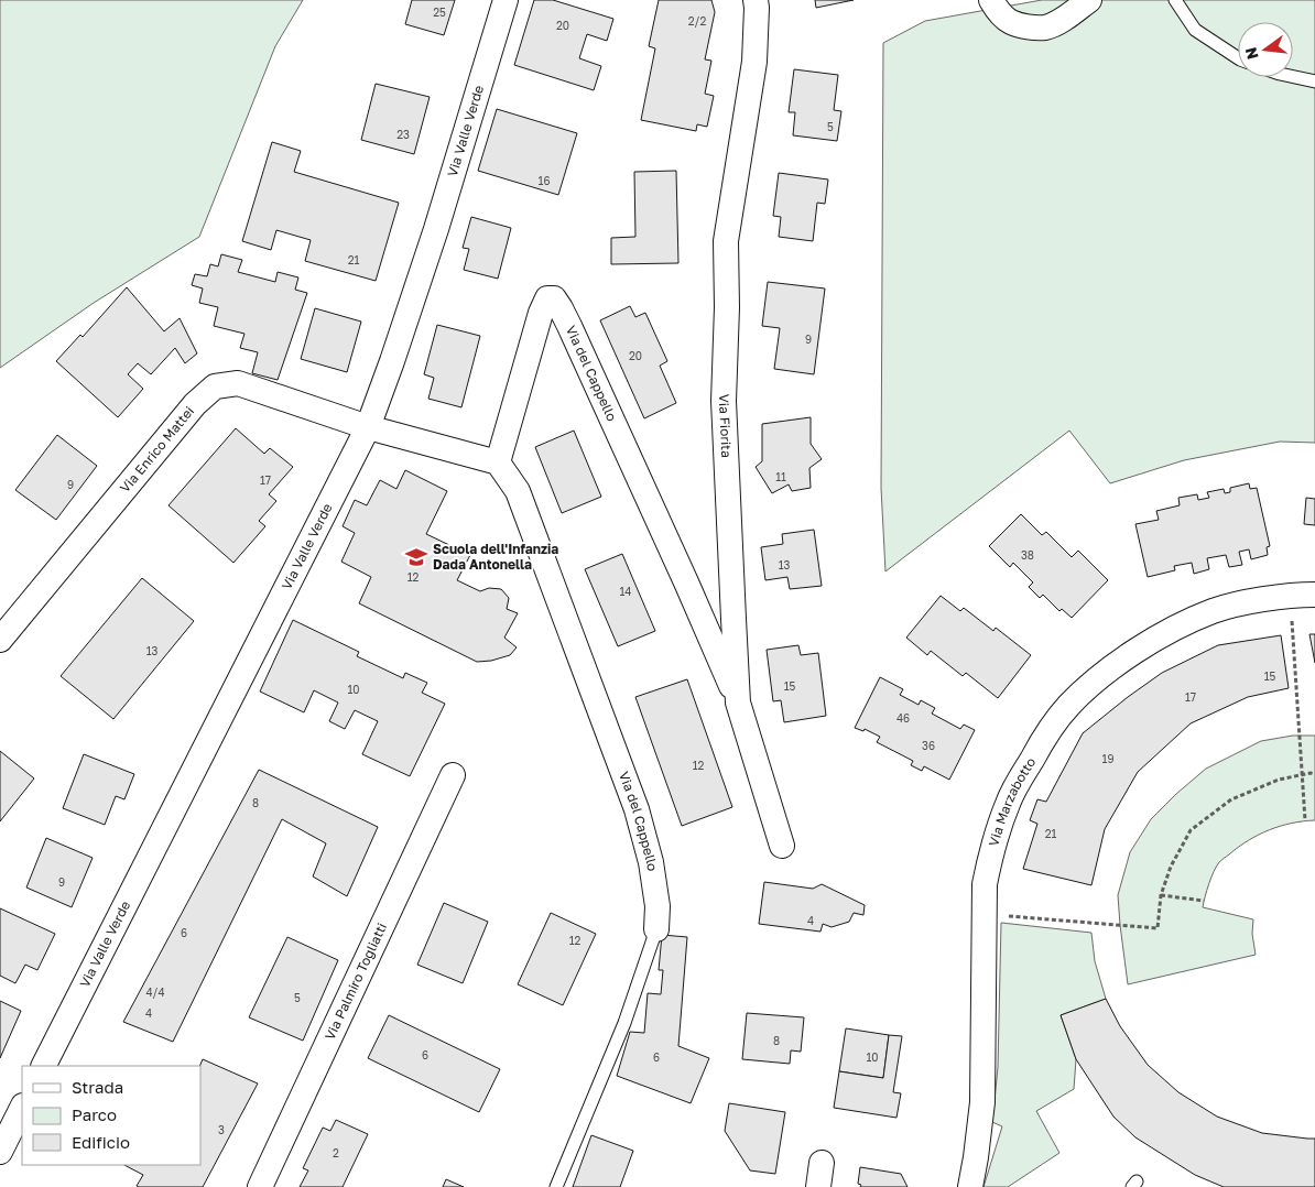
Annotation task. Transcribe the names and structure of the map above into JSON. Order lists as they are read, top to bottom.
{
  "streets": {
    "street": [
      "Via Valle Verde",
      "Via del Cappello",
      "Via Fiorita",
      "Via Enrico Mattei",
      "Via Marzabotto",
      "Via Palmiro Togliatti"
    ]
  },
  "crossings": [
    ["Via Valle Verde", "Via Enrico Mattei"],
    ["Via del Cappello", "Via Fiorita"]
  ],
  "places": {
    "school or university": ["Scuola dell'Infanzia Dada Antonella"]
  },
  "house_numbers": [
    "25",
    "2/2",
    "20",
    "5",
    "23",
    "16",
    "21",
    "9",
    "20",
    "11",
    "17",
    "9",
    "38",
    "13",
    "12",
    "14",
    "13",
    "15",
    "15",
    "10",
    "17",
    "46",
    "36",
    "19",
    "12",
    "8",
    "21",
    "9",
    "4",
    "6",
    "12",
    "4/4",
    "5",
    "4",
    "8",
    "6",
    "6",
    "10",
    "3",
    "2"
  ],
  "legend": ["Strada", "Parco", "Edificio"],
  "north": "left"
}
